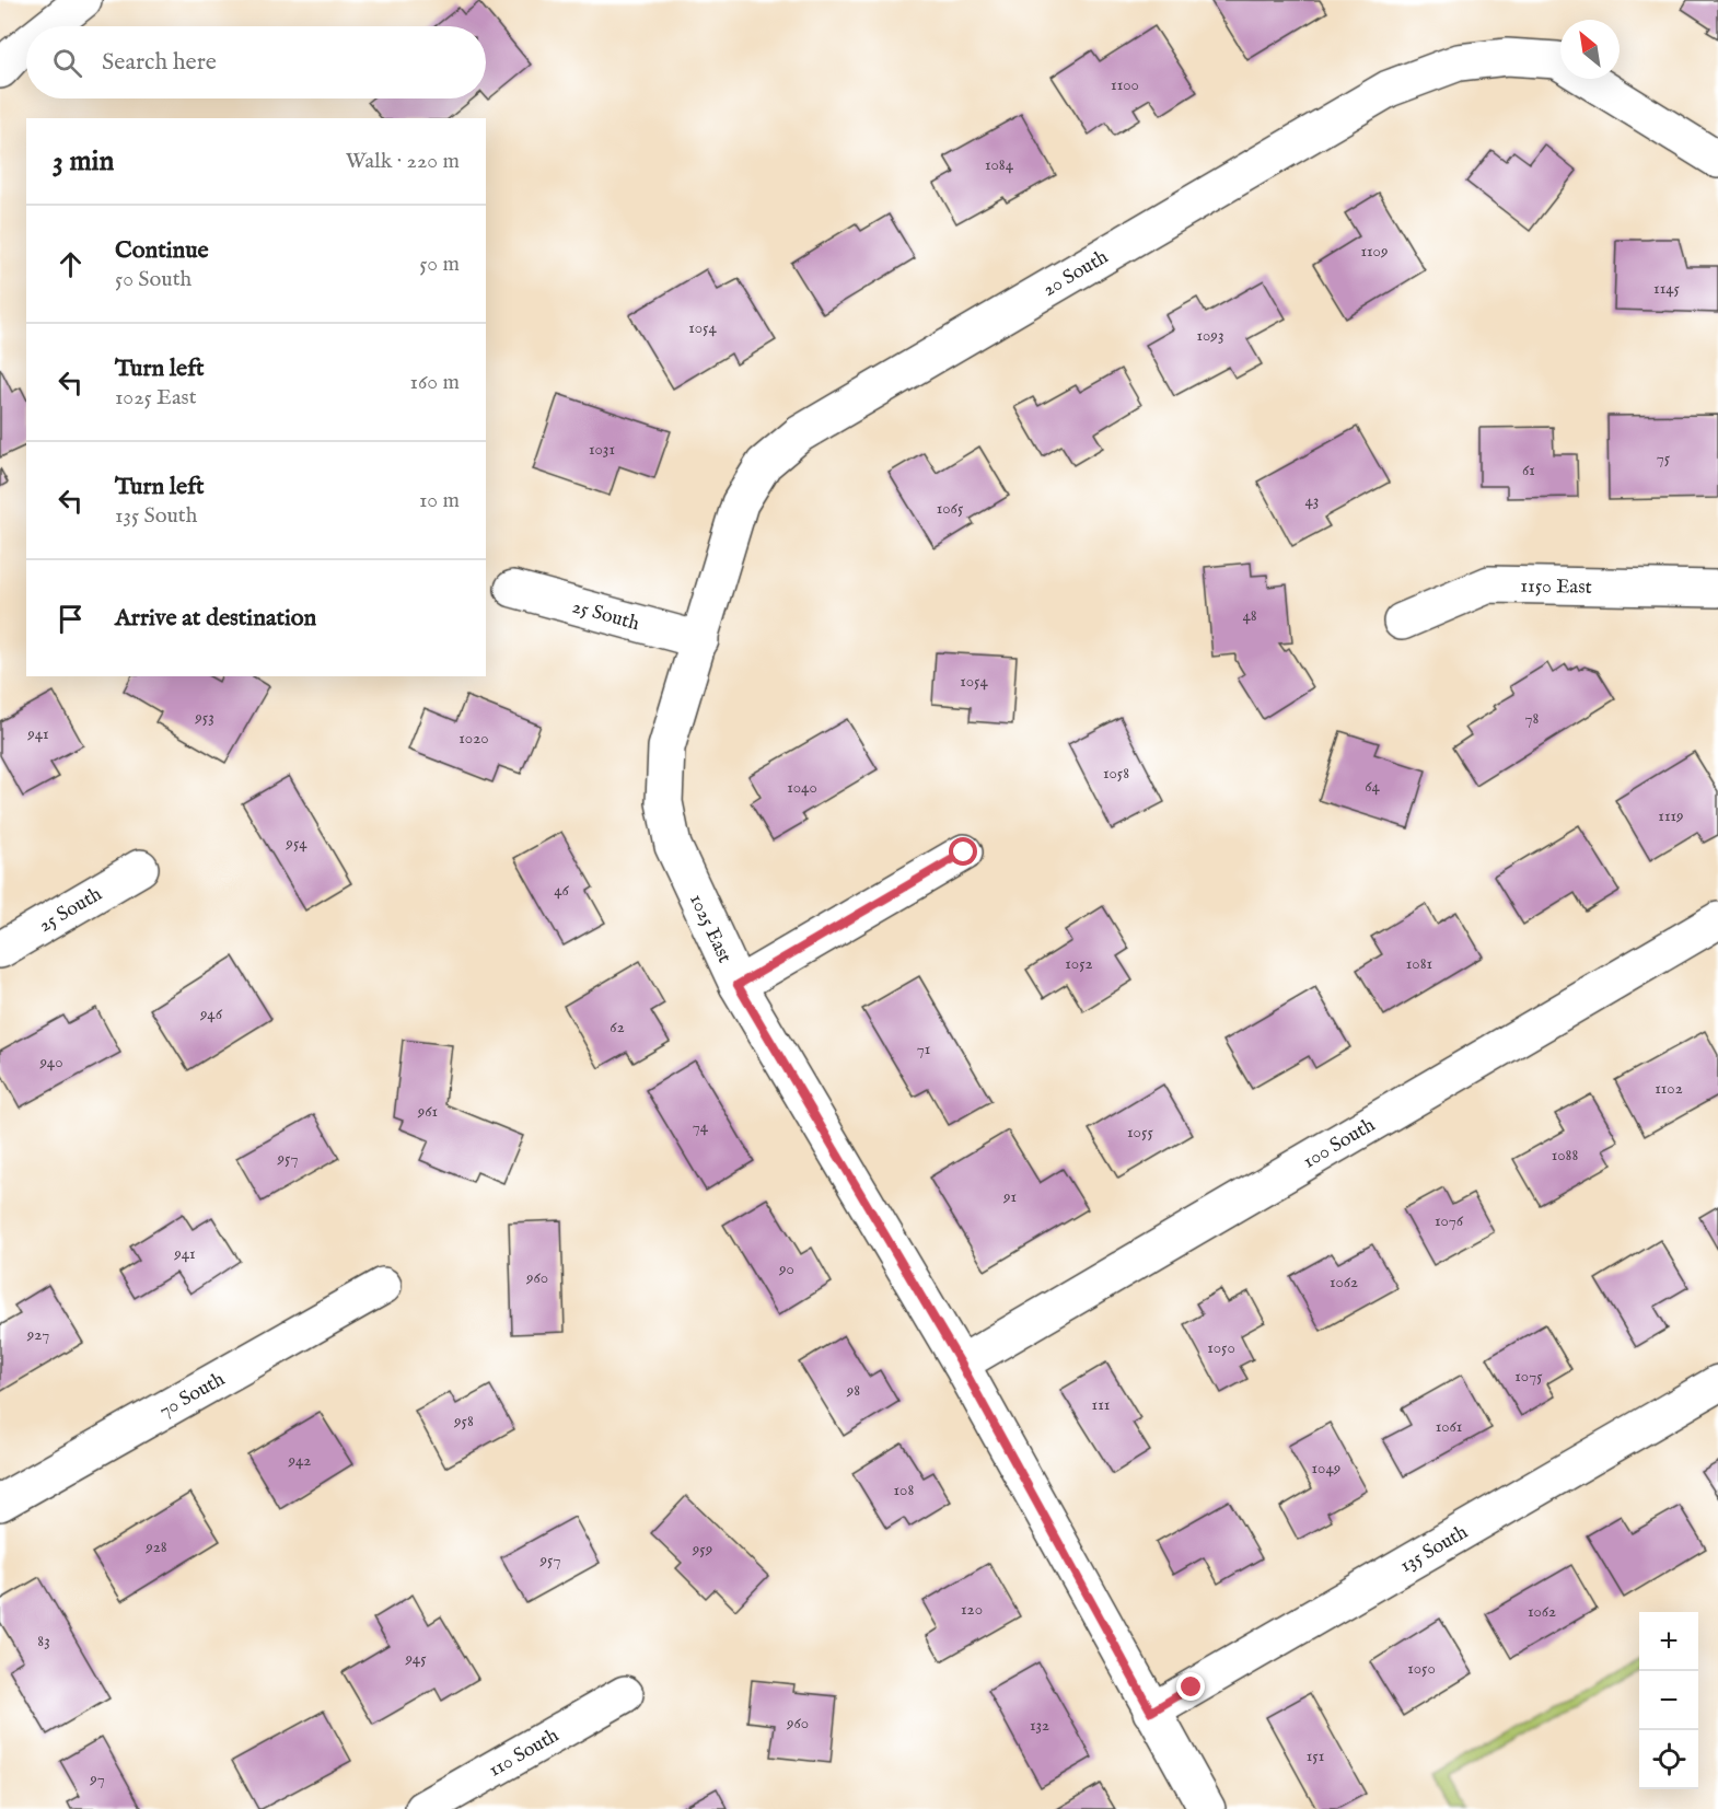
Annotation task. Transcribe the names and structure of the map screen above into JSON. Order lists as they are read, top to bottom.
{
  "streets": {
    "street": [
      "20 South",
      "1150 East",
      "25 South",
      "1025 East",
      "100 South",
      "70 South",
      "135 South",
      "110 South"
    ]
  },
  "crossings": [
    ["20 South", "25 South"],
    ["20 South", "1025 East"],
    ["25 South", "1025 East"],
    ["1025 East", "100 South"],
    ["1025 East", "135 South"]
  ],
  "house_numbers": [
    "1100",
    "1084",
    "1109",
    "1145",
    "1054",
    "1093",
    "1031",
    "75",
    "61",
    "43",
    "1065",
    "48",
    "1054",
    "953",
    "78",
    "941",
    "1020",
    "1058",
    "64",
    "1040",
    "1119",
    "954",
    "46",
    "1052",
    "1081",
    "946",
    "62",
    "71",
    "940",
    "1102",
    "961",
    "74",
    "1055",
    "1088",
    "957",
    "91",
    "1076",
    "941",
    "90",
    "960",
    "1062",
    "927",
    "1050",
    "1075",
    "98",
    "111",
    "958",
    "1061",
    "942",
    "1049",
    "108",
    "928",
    "959",
    "957",
    "120",
    "1062",
    "83",
    "945",
    "1050",
    "960",
    "132",
    "151",
    "97"
  ],
  "north": "top left",
  "page": {
    "search": "Search here",
    "heading": ["3 min", "Walk · 220 m"],
    "list": [
      ["Continue", "50 South", "50 m"],
      ["Turn left", "1025 East", "160 m"],
      ["Turn left", "135 South", "10 m"],
      "Arrive at destination"
    ],
    "map_buttons": ["+", "−"]
  }
}
